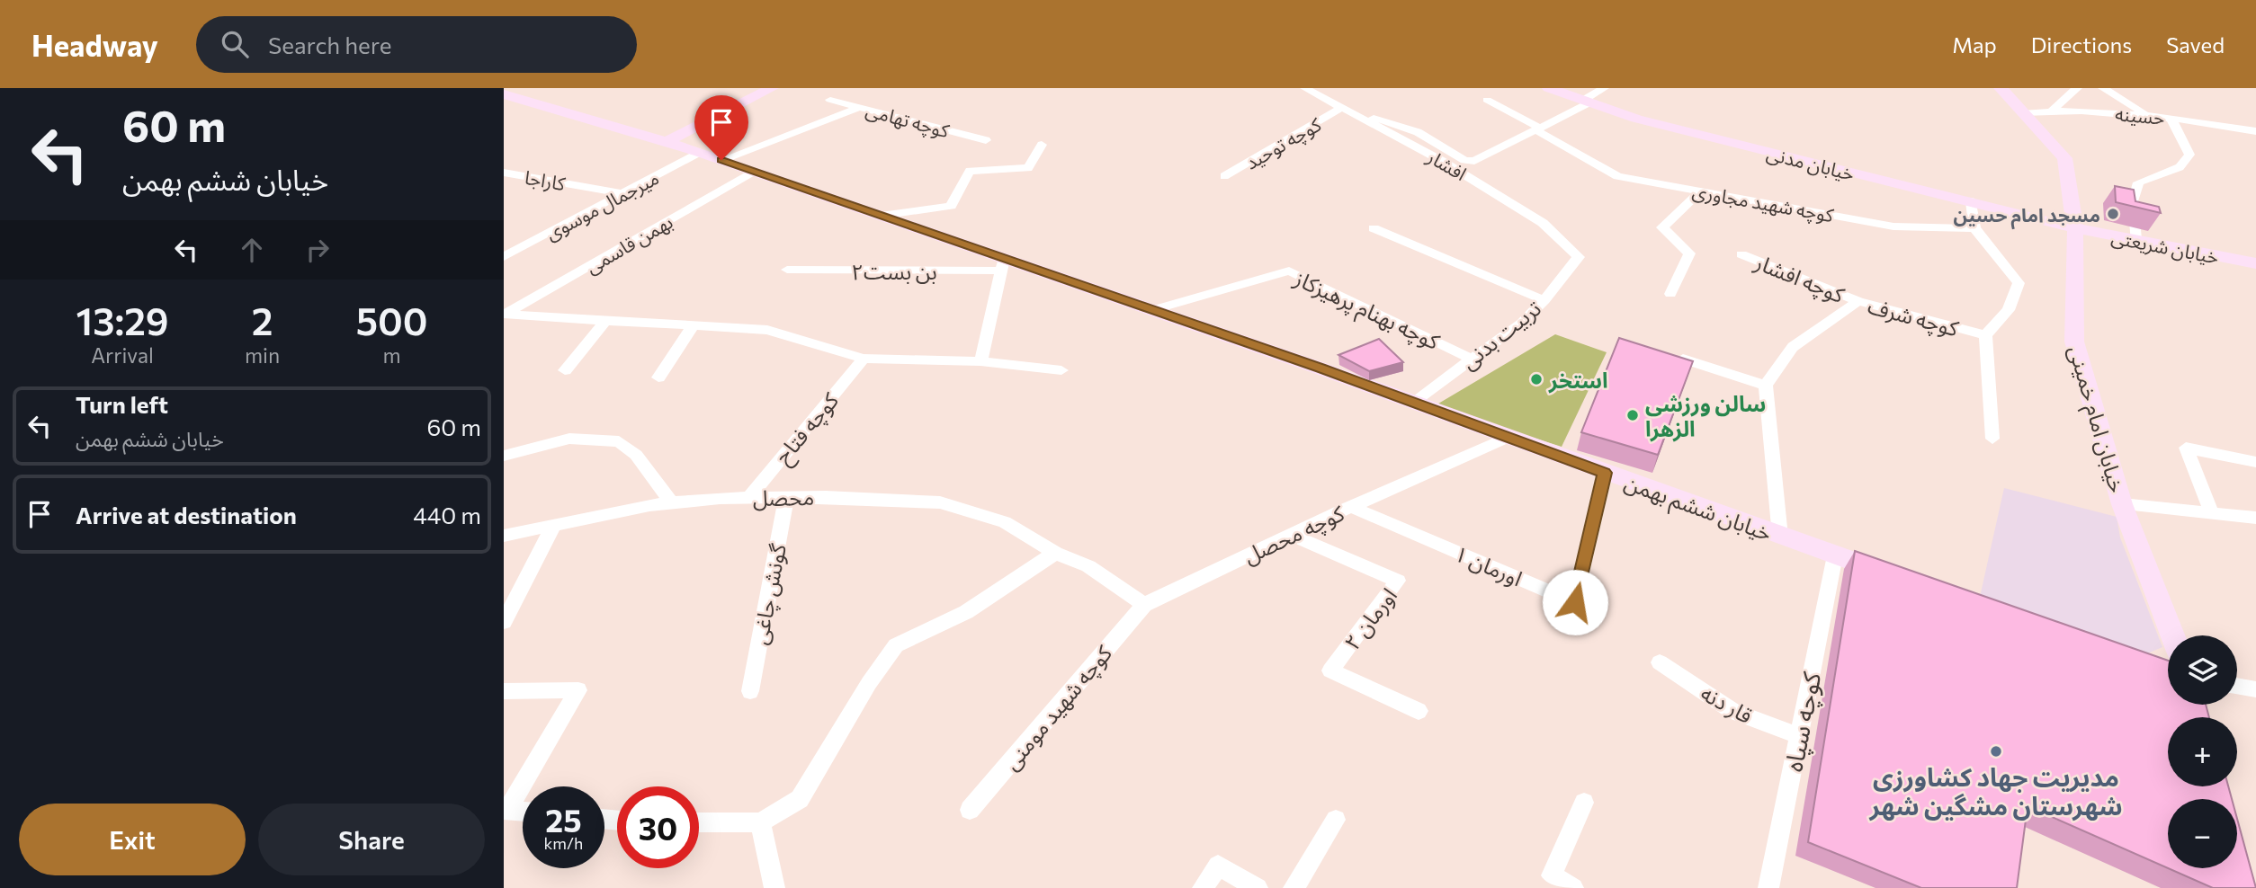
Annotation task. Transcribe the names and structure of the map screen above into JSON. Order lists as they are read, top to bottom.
{
  "streets": {
    "street": [
      "حسینه",
      "کوچه تهامی",
      "کوچه توحید",
      "خیابان مدنی",
      "افشار",
      "کاراجا",
      "کوچه شهید مجاوری",
      "میرجمال موسوی",
      "بهمن قاسمی",
      "خیابان شریعتی",
      "بن بست۲",
      "کوچه افشار",
      "کوچه بهنام پرهیزکاز",
      "کوچه شرف",
      "تربیت بدنی",
      "خیابان امام خمینی",
      "کوچه فتاح",
      "محصل",
      "خیابان ششم بهمن",
      "کوچه محصل",
      "اورمان ۱",
      "گونش چاغی",
      "اورمان ۲",
      "قار دنه",
      "کوچه شهید مومنی",
      "کوچه سپاه"
    ]
  },
  "crossings": [
    ["حسینه", "خیابان امام خمینی"],
    ["کوچه توحید", "افشار"],
    ["خیابان مدنی", "خیابان شریعتی"],
    ["خیابان مدنی", "خیابان امام خمینی"],
    ["افشار", "تربیت بدنی"],
    ["کاراجا", "میرجمال موسوی"],
    ["کوچه شهید مجاوری", "کوچه شرف"],
    ["میرجمال موسوی", "خیابان ششم بهمن"],
    ["بهمن قاسمی", "خیابان ششم بهمن"],
    ["خیابان شریعتی", "خیابان امام خمینی"],
    ["بن بست۲", "خیابان ششم بهمن"],
    ["کوچه افشار", "کوچه شرف"],
    ["کوچه بهنام پرهیزکاز", "تربیت بدنی"],
    ["کوچه بهنام پرهیزکاز", "خیابان ششم بهمن"],
    ["تربیت بدنی", "خیابان ششم بهمن"],
    ["کوچه فتاح", "محصل"],
    ["محصل", "کوچه محصل"],
    ["محصل", "گونش چاغی"],
    ["محصل", "کوچه شهید مومنی"],
    ["خیابان ششم بهمن", "کوچه محصل"],
    ["خیابان ششم بهمن", "اورمان ۱"],
    ["خیابان ششم بهمن", "کوچه سپاه"],
    ["کوچه محصل", "اورمان ۱"],
    ["کوچه محصل", "اورمان ۲"],
    ["کوچه محصل", "کوچه شهید مومنی"],
    ["قار دنه", "کوچه سپاه"]
  ],
  "places": [
    "مسجد امام حسین",
    "استخر",
    "سالن ورزشی الزهرا",
    "مدیریت جهاد کشاورزی شهرستان مشگین شهر"
  ],
  "page": {
    "header": "Headway",
    "search": "Search here",
    "nav": ["Map", "Directions", "Saved"],
    "turn": ["60 m", "خیابان ششم بهمن"],
    "eta": [
      "13:29",
      "Arrival",
      "2",
      "min",
      "500",
      "m"
    ],
    "list": [
      {
        "name": "Turn left",
        "note": "خیابان ششم بهمن",
        "value": "60 m"
      },
      {
        "name": "Arrive at destination",
        "value": "440 m"
      }
    ],
    "map_buttons": ["+", "−"],
    "speed": "25 km/h",
    "limit": "30",
    "buttons": ["Exit", "Share"]
  }
}
